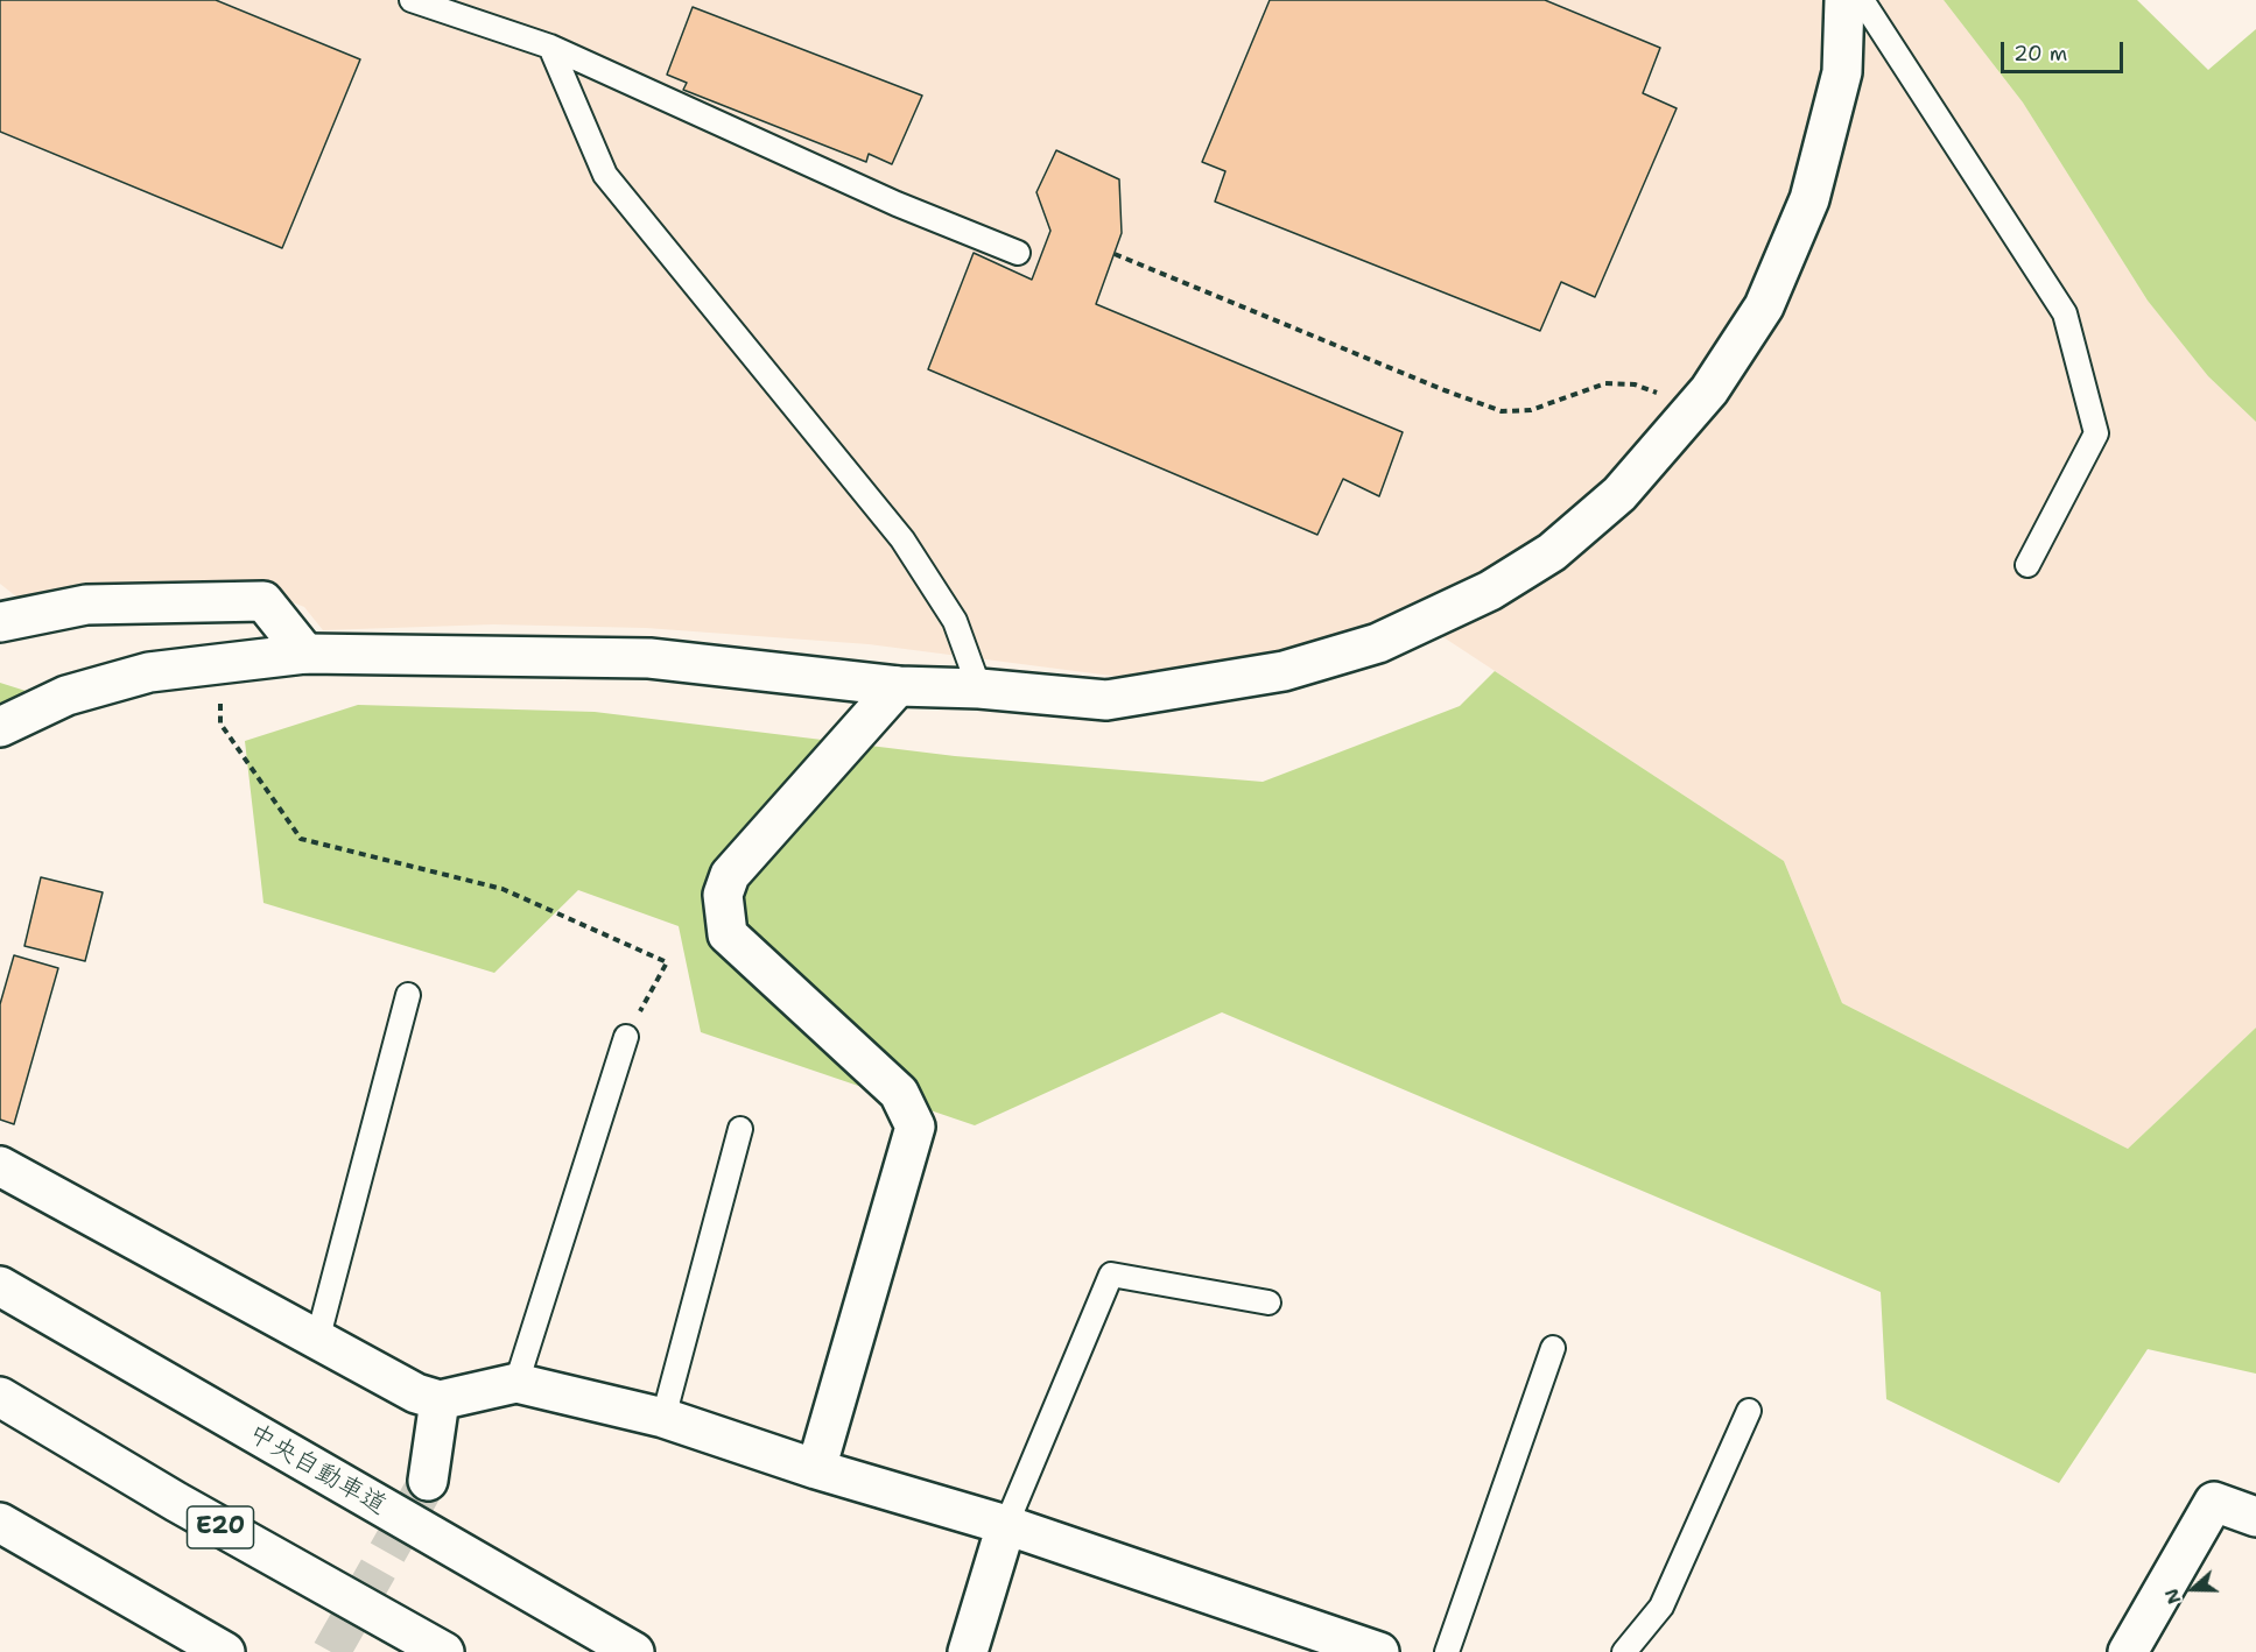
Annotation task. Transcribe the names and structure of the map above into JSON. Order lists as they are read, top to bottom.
{
  "streets": {
    "main road": ["中央自動車道", "E20"]
  },
  "scale_bar": "20 m",
  "north": "left"
}
